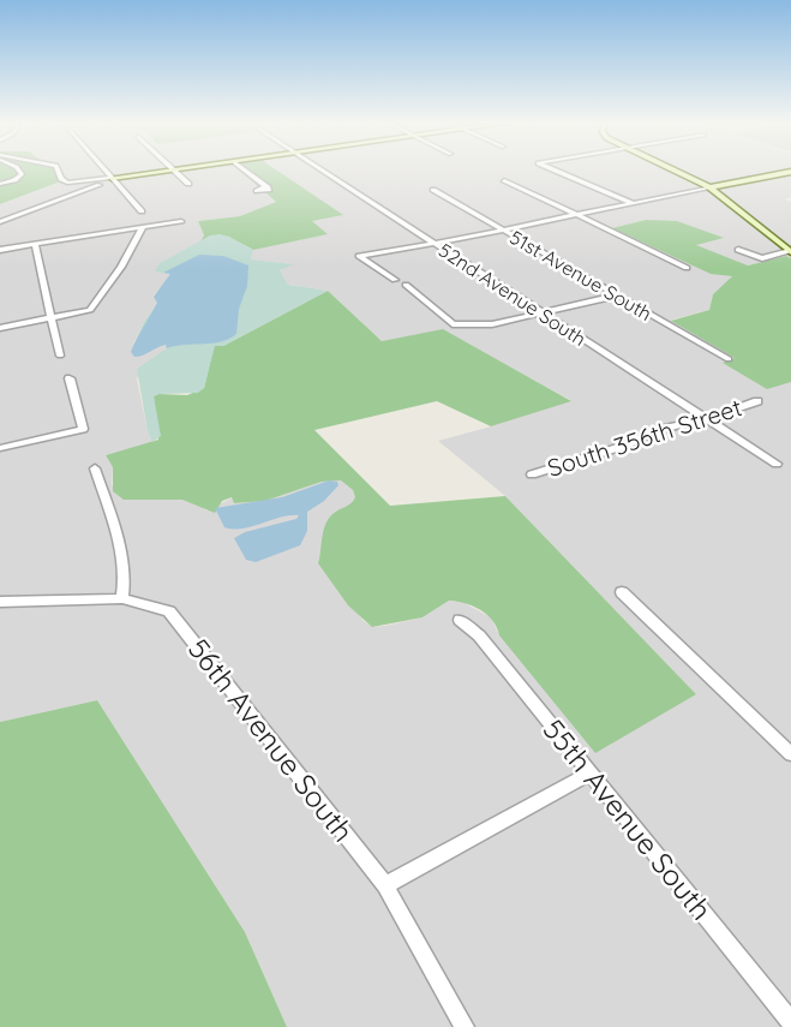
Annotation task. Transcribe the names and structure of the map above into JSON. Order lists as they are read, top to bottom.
{
  "streets": {
    "street": [
      "51st Avenue South",
      "52nd Avenue South",
      "South 356th Street",
      "56th Avenue South",
      "55th Avenue South"
    ]
  },
  "crossings": [
    ["52nd Avenue South", "South 356th Street"]
  ]
}
